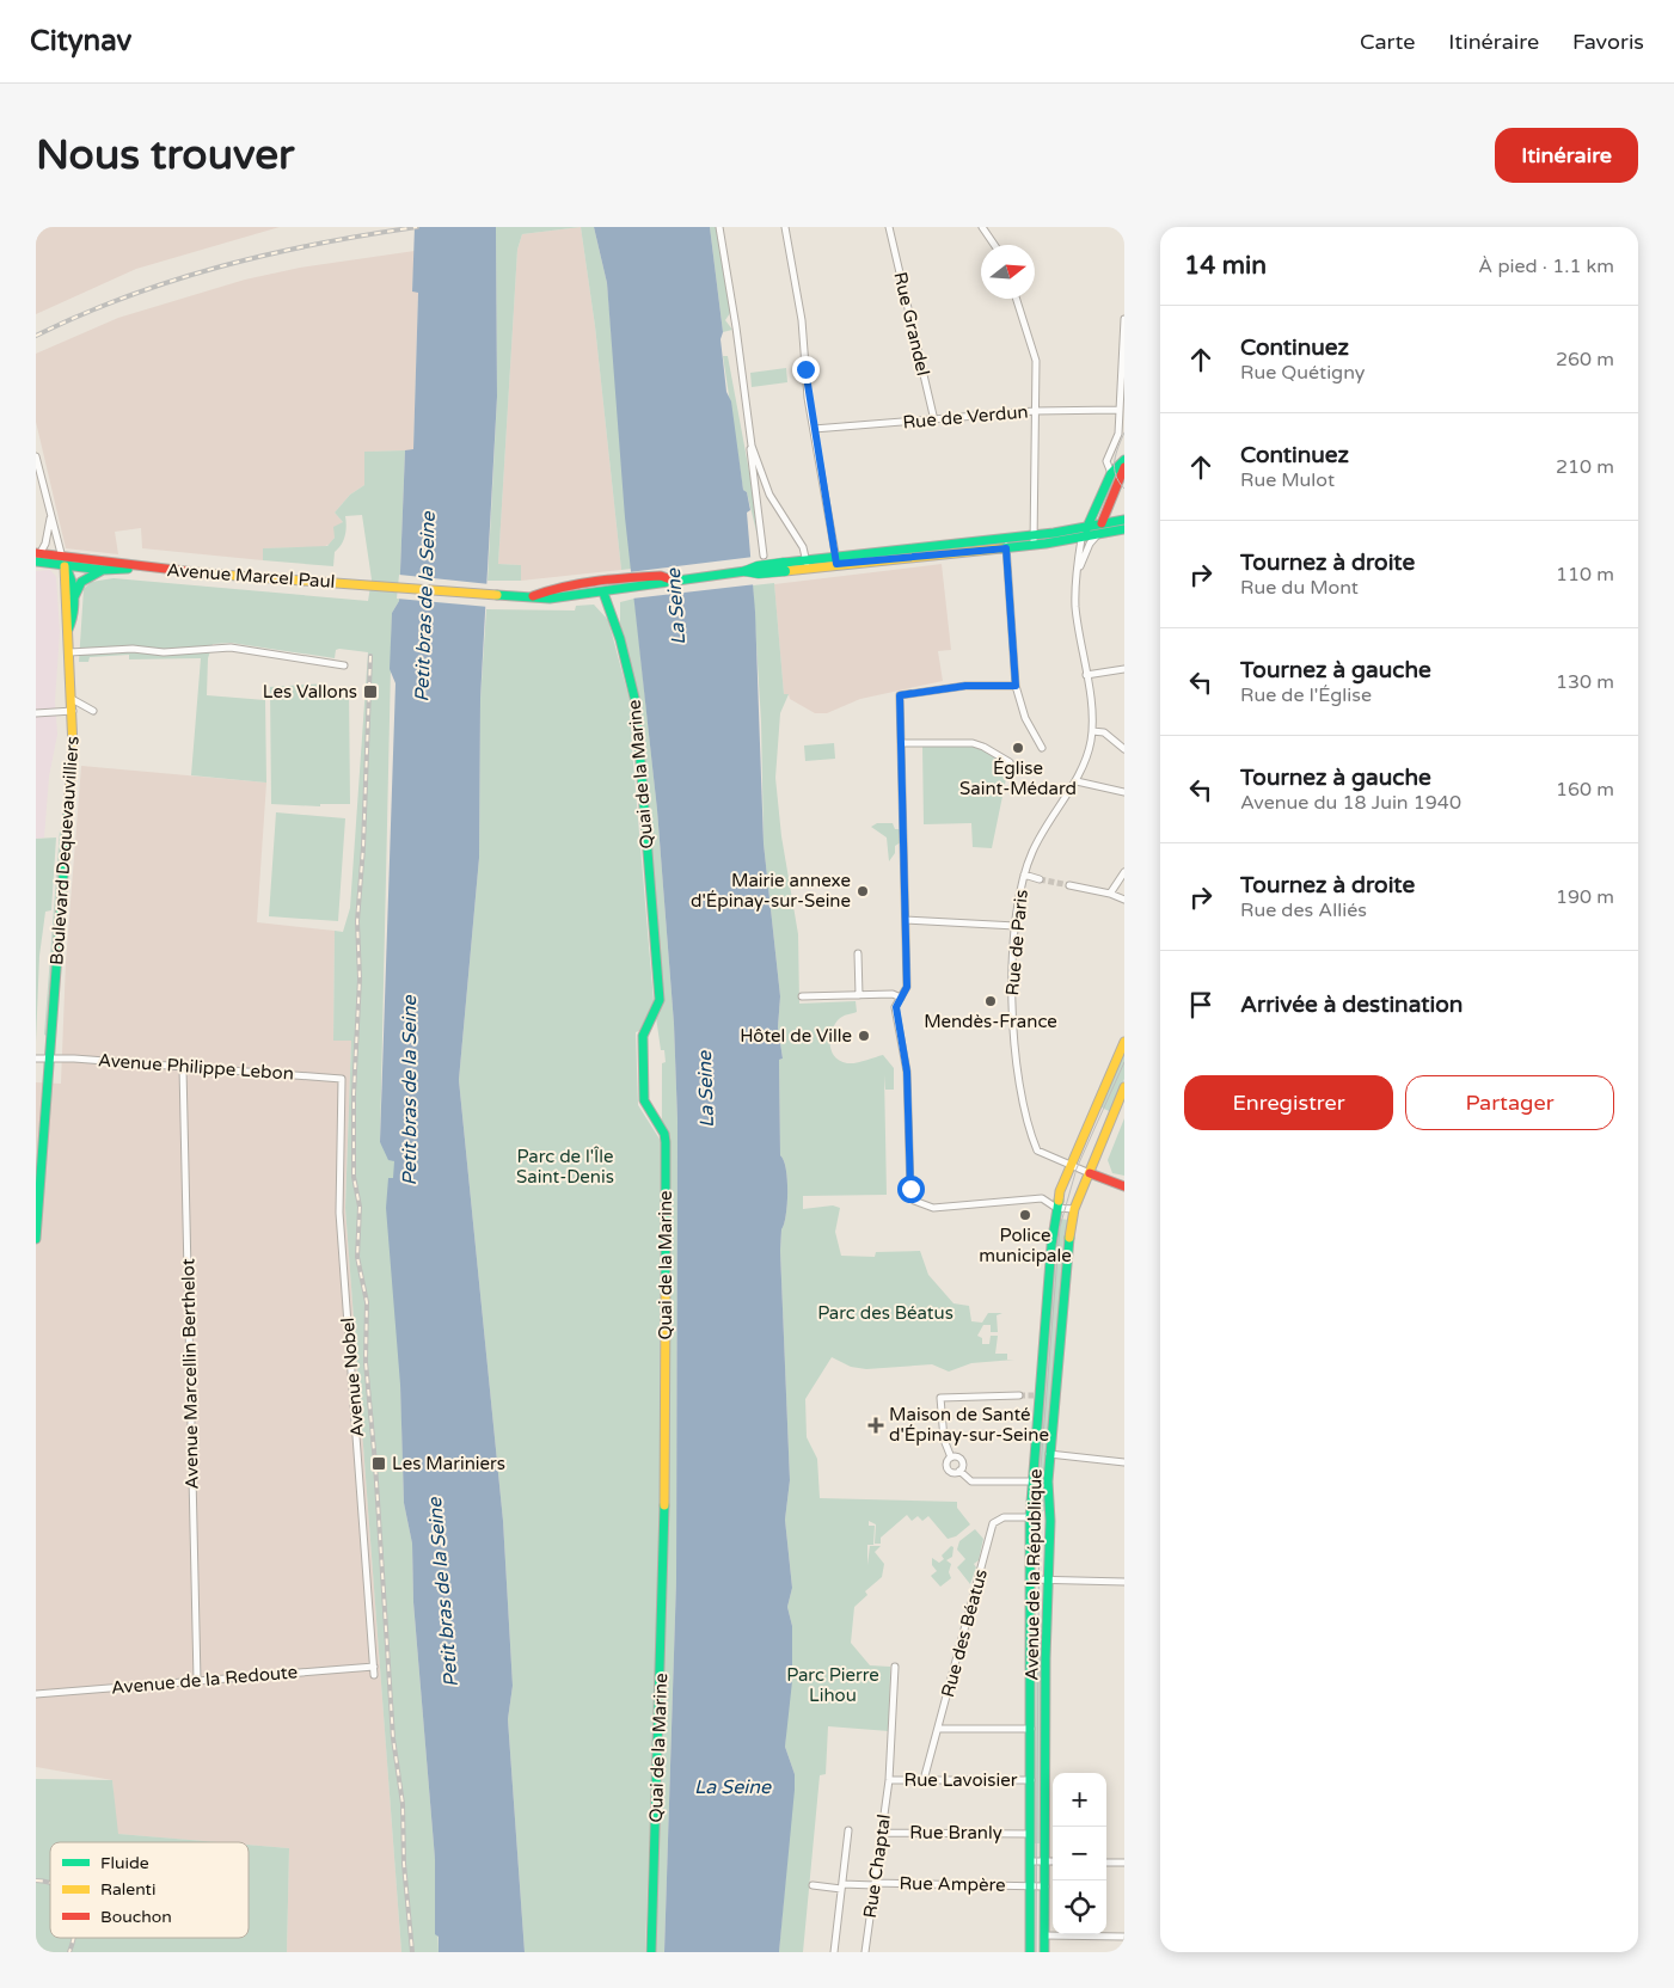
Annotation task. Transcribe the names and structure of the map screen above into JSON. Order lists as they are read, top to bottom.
{
  "streets": {
    "main road": [
      "Avenue Marcel Paul",
      "Quai de la Marine",
      "Boulevard Dequevauvilliers",
      "Avenue de la République"
    ],
    "street": [
      "Rue Grandel",
      "Rue de Verdun",
      "Rue de Paris",
      "Avenue Philippe Lebon",
      "Avenue Marcellin Berthelot",
      "Avenue Nobel",
      "Rue des Béatus",
      "Avenue de la Redoute",
      "Rue Lavoisier",
      "Rue Branly",
      "Rue Chaptal",
      "Rue Ampère"
    ]
  },
  "crossings": [
    ["Rue Grandel", "Rue de Verdun"],
    ["Avenue Marcel Paul", "Quai de la Marine"],
    ["Avenue Marcel Paul", "Boulevard Dequevauvilliers"],
    ["Boulevard Dequevauvilliers", "Avenue Philippe Lebon"],
    ["Rue de Paris", "Avenue de la République"],
    ["Avenue Philippe Lebon", "Avenue Marcellin Berthelot"],
    ["Avenue Philippe Lebon", "Avenue Nobel"],
    ["Avenue Marcellin Berthelot", "Avenue de la Redoute"],
    ["Avenue Nobel", "Avenue de la Redoute"],
    ["Avenue de la République", "Rue des Béatus"],
    ["Avenue de la République", "Rue Lavoisier"],
    ["Avenue de la République", "Rue Branly"],
    ["Avenue de la République", "Rue Ampère"],
    ["Rue des Béatus", "Rue Lavoisier"],
    ["Rue Lavoisier", "Rue Chaptal"],
    ["Rue Branly", "Rue Chaptal"],
    ["Rue Chaptal", "Rue Ampère"]
  ],
  "water": ["Petit bras de la Seine", "La Seine"],
  "parks": ["Parc de l'Île Saint-Denis", "Parc des Béatus", "Parc Pierre Lihou"],
  "places": {
    "transit": ["Les Vallons", "Les Mariniers"],
    "other": [
      "Église Saint-Médard",
      "Mairie annexe d'Épinay-sur-Seine",
      "Mendès-France",
      "Hôtel de Ville",
      "Police municipale"
    ],
    "health": ["Maison de Santé d'Épinay-sur-Seine"]
  },
  "legend": ["Fluide", "Ralenti", "Bouchon"],
  "north": "right",
  "page": {
    "header": "Citynav",
    "nav": ["Carte", "Itinéraire", "Favoris"],
    "buttons": [
      "Itinéraire",
      ["Enregistrer", "Partager"]
    ],
    "title": "Nous trouver",
    "heading": ["14 min", "À pied · 1.1 km"],
    "list": [
      ["Continuez", "Rue Quétigny", "260 m"],
      ["Continuez", "Rue Mulot", "210 m"],
      ["Tournez à droite", "Rue du Mont", "110 m"],
      ["Tournez à gauche", "Rue de l'Église", "130 m"],
      ["Tournez à gauche", "Avenue du 18 Juin 1940", "160 m"],
      ["Tournez à droite", "Rue des Alliés", "190 m"],
      "Arrivée à destination"
    ],
    "map_buttons": ["+", "−"]
  }
}
